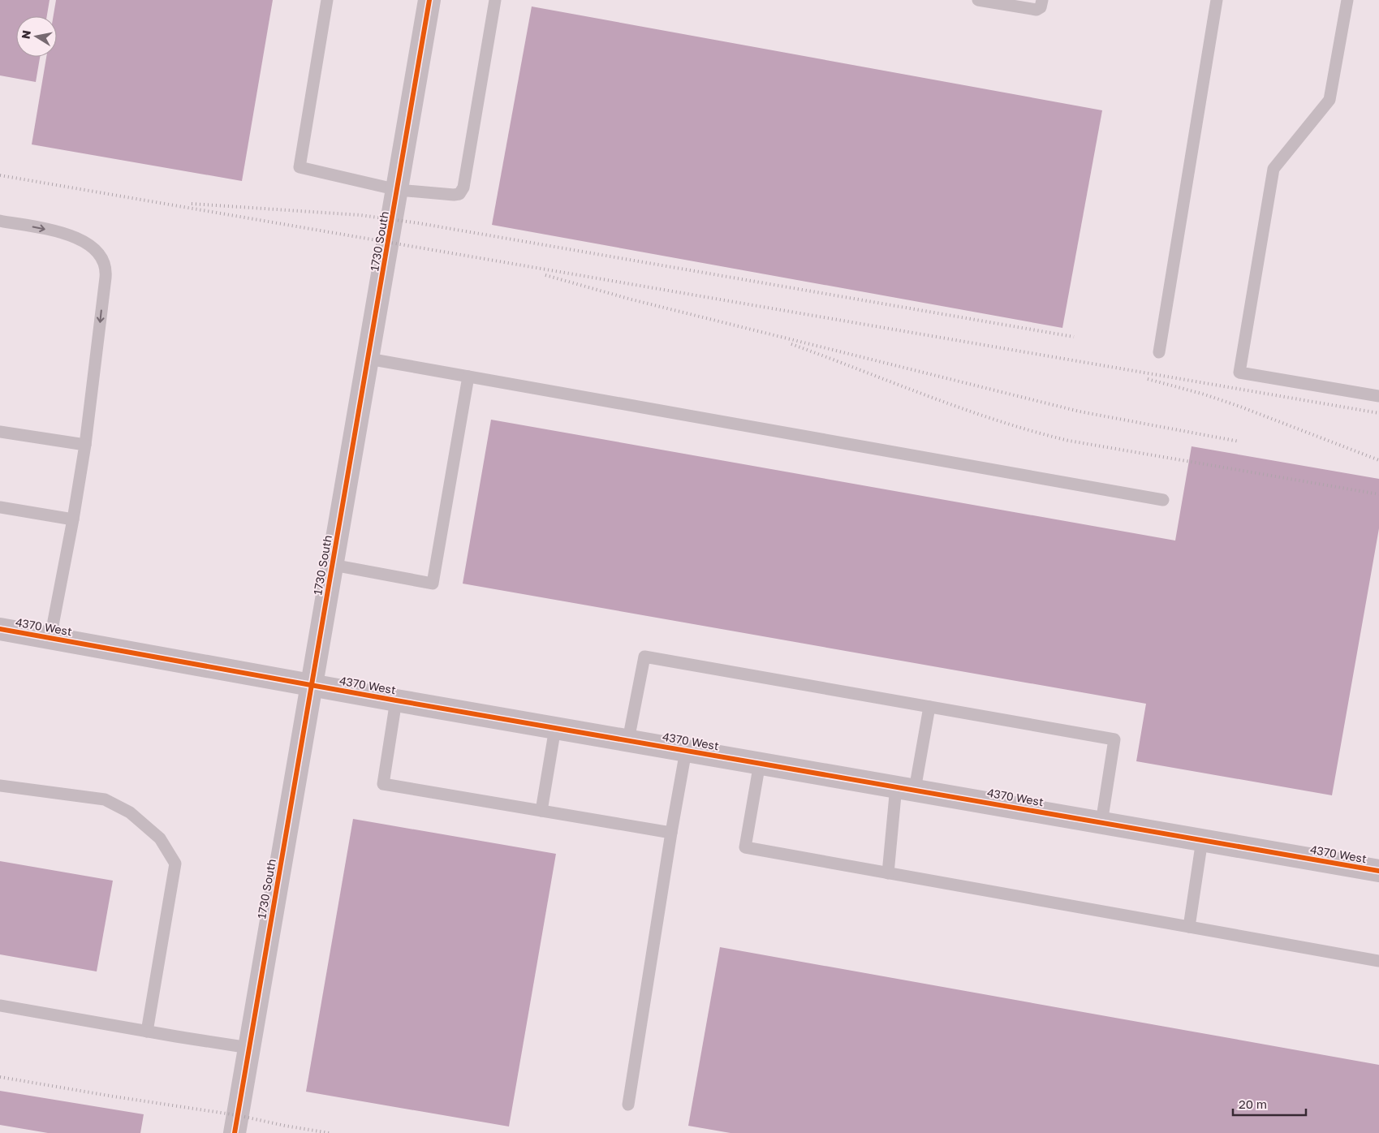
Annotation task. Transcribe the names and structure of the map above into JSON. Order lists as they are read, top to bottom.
{
  "streets": {
    "street": ["1730 South", "4370 West"]
  },
  "crossings": [
    ["1730 South", "4370 West"]
  ],
  "scale_bar": "20 m",
  "north": "left"
}
